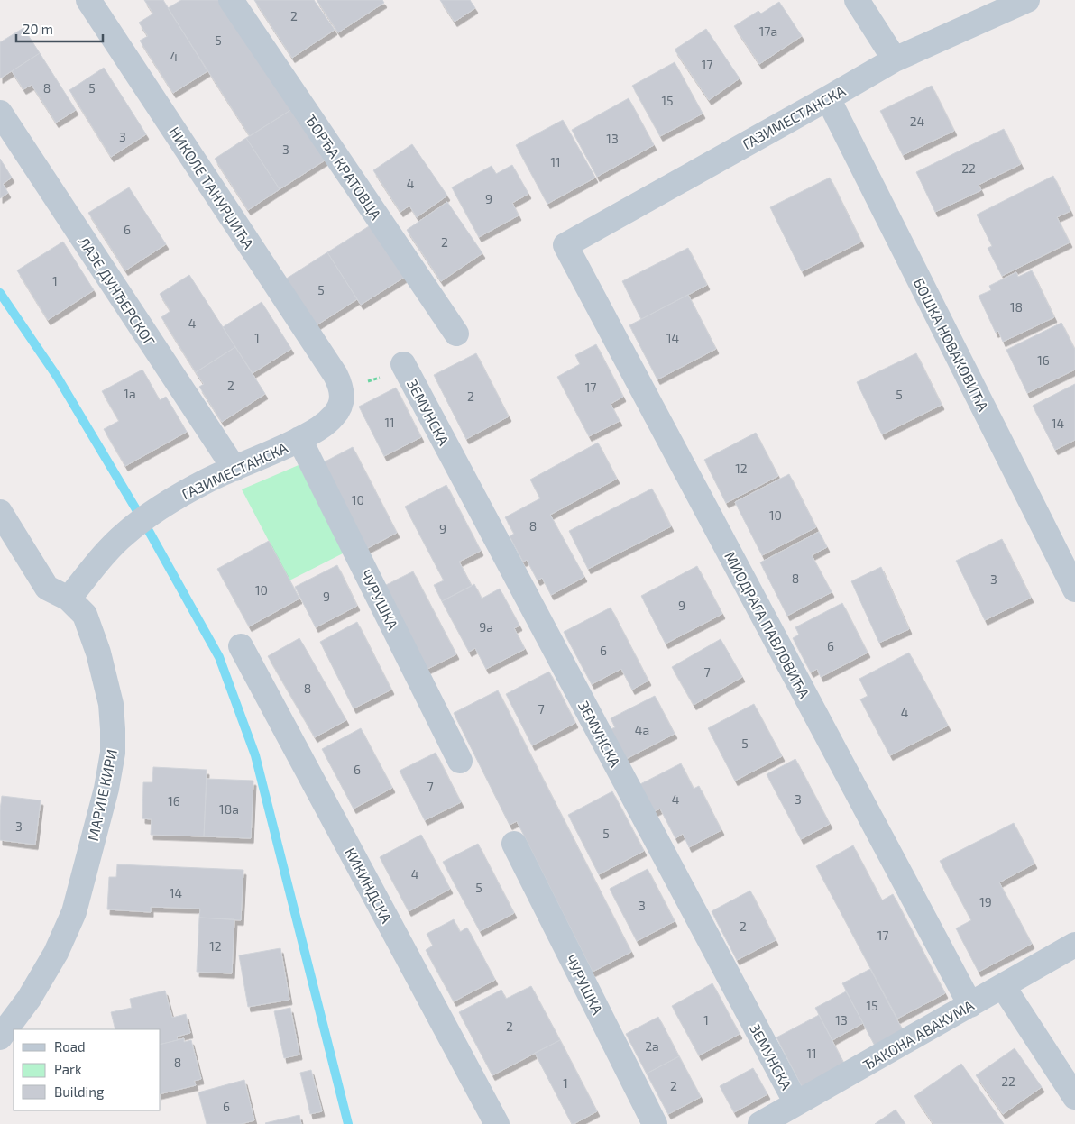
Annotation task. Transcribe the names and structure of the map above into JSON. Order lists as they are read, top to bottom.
{
  "streets": {
    "street": [
      "ГАЗИМЕСТАНСКА",
      "ЂОРЂА КРАТОВЦА",
      "НИКОЛЕ ТАНУРЏИЋА",
      "ЛАЗЕ ДУНЂЕРСКОГ",
      "БОШКА НОВАКОВИЋА",
      "ЗЕМУНСКА",
      "ЧУРУШКА",
      "МИОДРАГА ПАВЛОВИЋА",
      "МАРИЈЕ КИРИ",
      "КИКИНДСКА",
      "ЂАКОНА АВАКУМА"
    ]
  },
  "crossings": [
    ["ГАЗИМЕСТАНСКА", "НИКОЛЕ ТАНУРЏИЋА"],
    ["ГАЗИМЕСТАНСКА", "ЛАЗЕ ДУНЂЕРСКОГ"],
    ["ГАЗИМЕСТАНСКА", "БОШКА НОВАКОВИЋА"],
    ["ГАЗИМЕСТАНСКА", "ЧУРУШКА"],
    ["ГАЗИМЕСТАНСКА", "МИОДРАГА ПАВЛОВИЋА"],
    ["ГАЗИМЕСТАНСКА", "МАРИЈЕ КИРИ"],
    ["ЗЕМУНСКА", "ЂАКОНА АВАКУМА"],
    ["МИОДРАГА ПАВЛОВИЋА", "ЂАКОНА АВАКУМА"]
  ],
  "house_numbers": [
    "2",
    "17a",
    "5",
    "4",
    "17",
    "8",
    "5",
    "15",
    "24",
    "3",
    "13",
    "3",
    "11",
    "22",
    "4",
    "9",
    "6",
    "2",
    "1",
    "5",
    "18",
    "4",
    "1",
    "14",
    "16",
    "2",
    "17",
    "1a",
    "5",
    "2",
    "11",
    "14",
    "12",
    "10",
    "10",
    "8",
    "9",
    "8",
    "3",
    "10",
    "9",
    "9",
    "9a",
    "6",
    "6",
    "7",
    "8",
    "7",
    "4",
    "4a",
    "5",
    "6",
    "7",
    "4",
    "3",
    "16",
    "18a",
    "3",
    "5",
    "4",
    "5",
    "14",
    "19",
    "3",
    "2",
    "17",
    "12",
    "15",
    "1",
    "13",
    "2",
    "2a",
    "11",
    "8",
    "22",
    "1",
    "2",
    "6"
  ],
  "legend": ["Road", "Park", "Building"],
  "scale_bar": "20 m"
}
